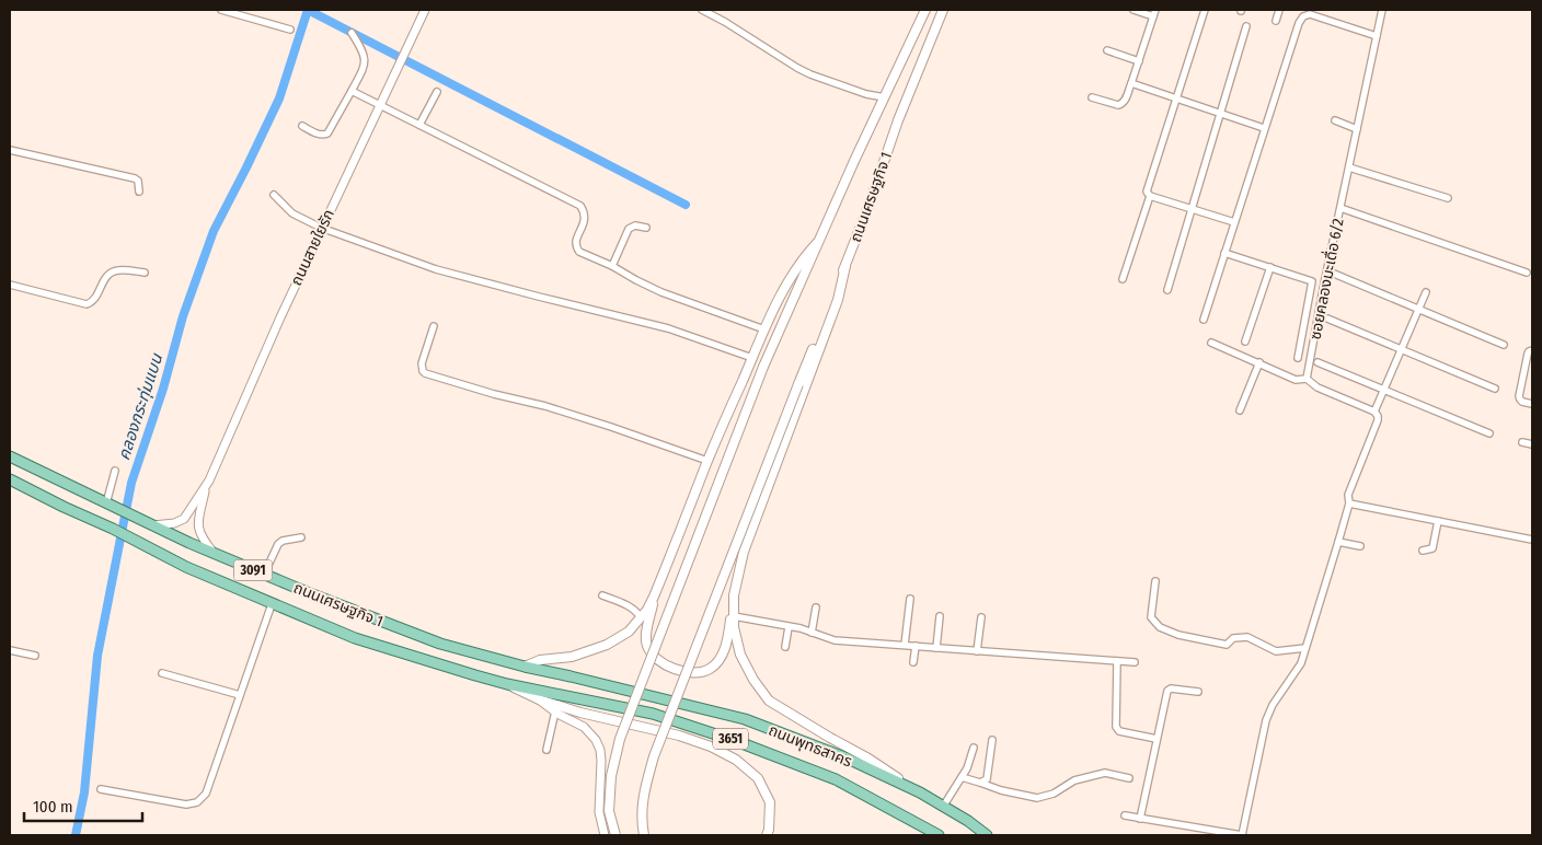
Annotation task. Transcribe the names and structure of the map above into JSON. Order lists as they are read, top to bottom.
{
  "streets": {
    "main road": [
      "ถนนเศรษฐกิจ 1",
      "3091",
      "3651",
      "ถนนพุทธสาคร"
    ],
    "street": ["ถนนสายใยรัก", "ซอยคลองมะเดื่อ 6/2"]
  },
  "crossings": [
    ["ถนนเศรษฐกิจ 1", "ถนนสายใยรัก"],
    ["ถนนเศรษฐกิจ 1", "3091"],
    ["ถนนเศรษฐกิจ 1", "ถนนพุทธสาคร"],
    ["3091", "ถนนพุทธสาคร"]
  ],
  "water": ["คลองกระทุ่มแบน"],
  "scale_bar": "100 m"
}
